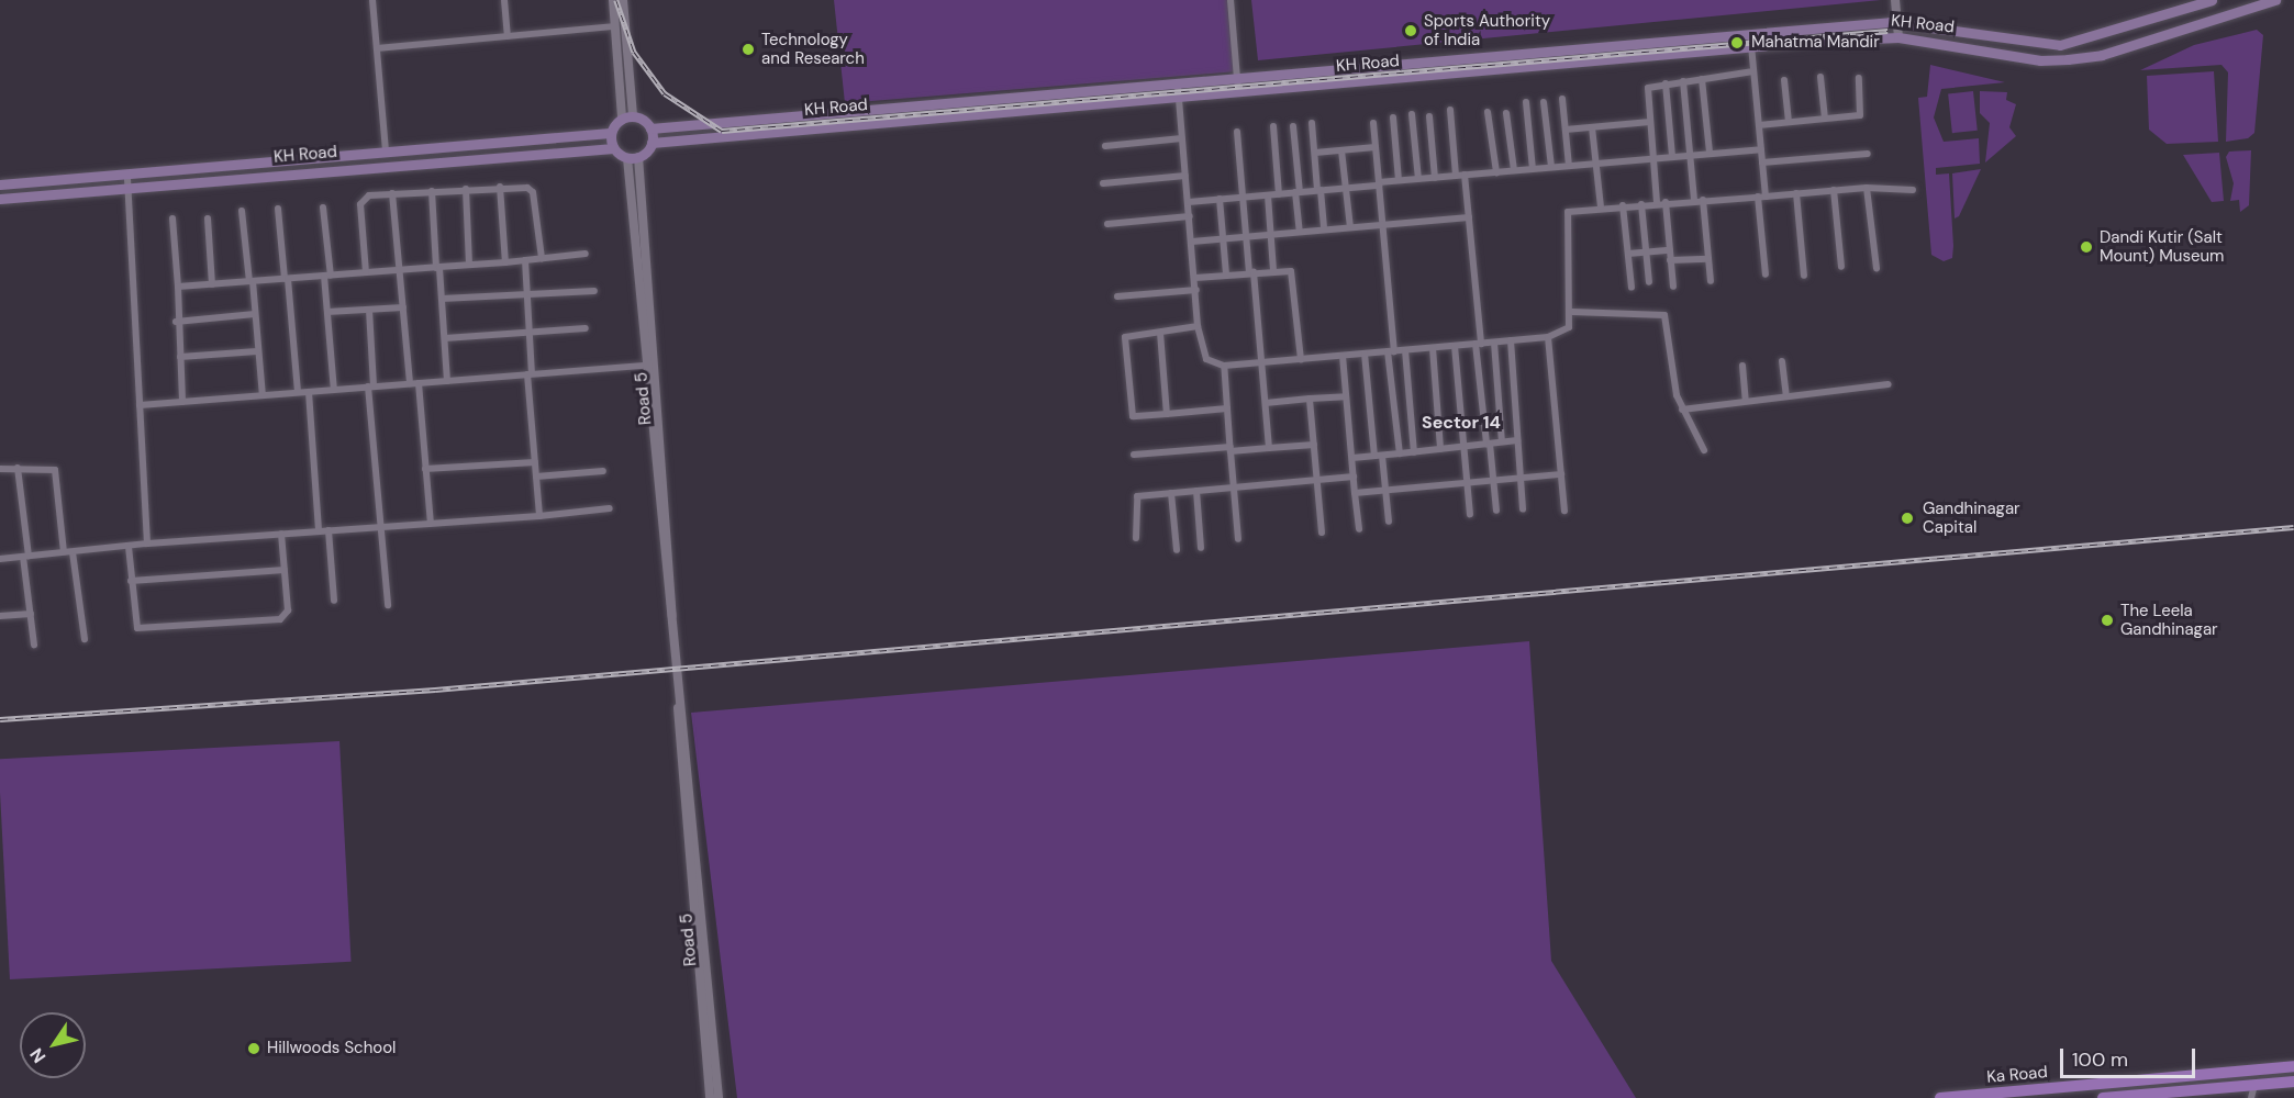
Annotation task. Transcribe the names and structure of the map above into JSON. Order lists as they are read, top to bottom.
{
  "streets": {
    "main road": ["KH Road", "Ka Road"],
    "street": ["Road 5"]
  },
  "crossings": [
    ["KH Road", "Road 5"]
  ],
  "districts": ["Sector 14"],
  "places": [
    "Sports Authority of India",
    "Mahatma Mandir",
    "Technology and Research",
    "Dandi Kutir (Salt Mount) Museum",
    "Gandhinagar Capital",
    "The Leela Gandhinagar",
    "Hillwoods School"
  ],
  "scale_bar": "100 m",
  "north": "bottom left"
}
